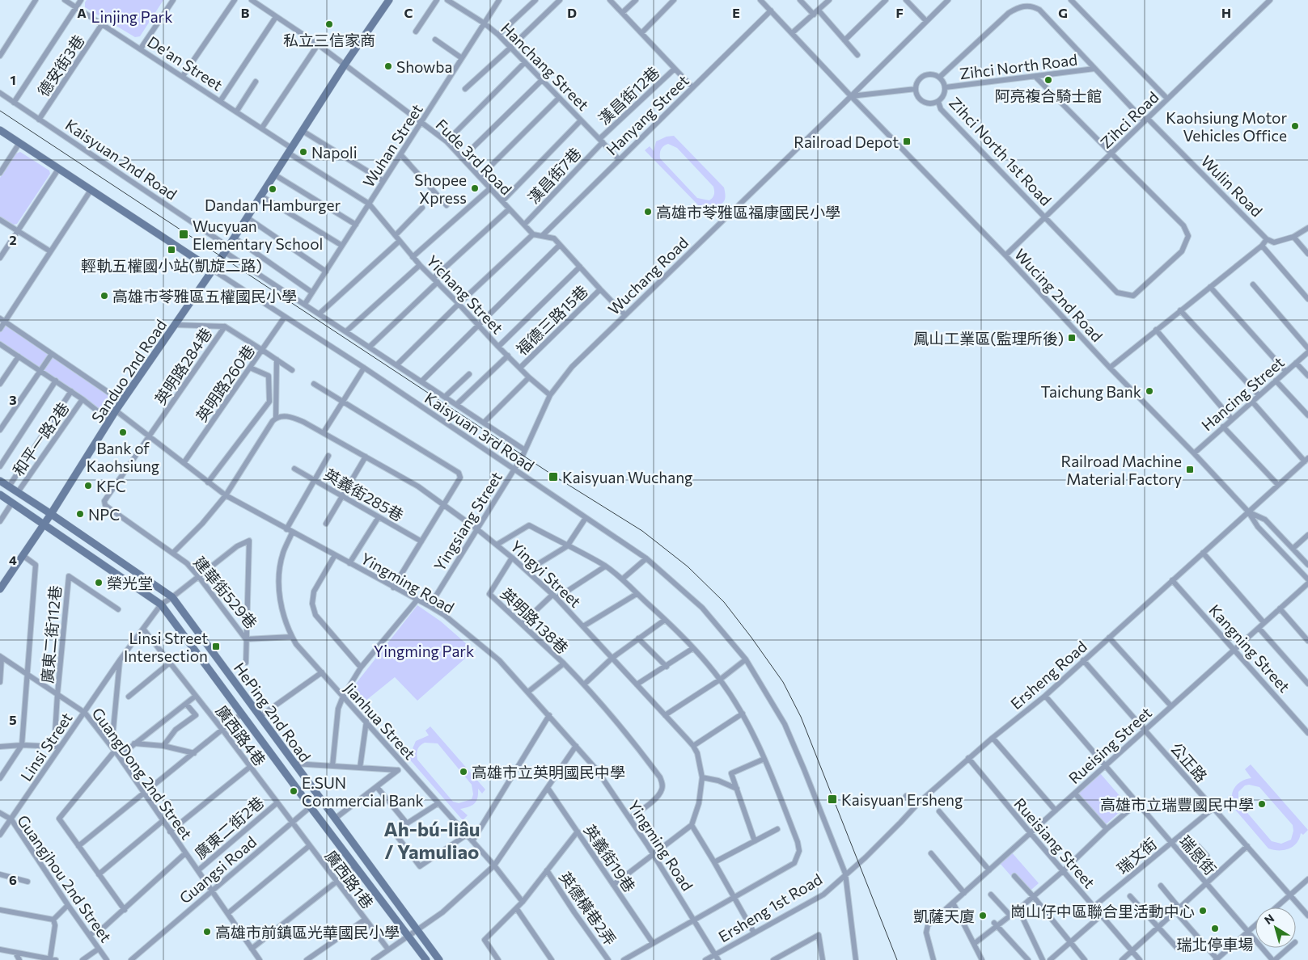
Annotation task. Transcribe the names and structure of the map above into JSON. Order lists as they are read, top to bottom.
{
  "streets": {
    "street": [
      "De'an Street",
      "德安街3巷",
      "Hanchang Street",
      "Zihci North Road",
      "漢昌街12巷",
      "Hanyang Street",
      "Zihci Road",
      "Wuhan Street",
      "Zihci North 1st Road",
      "Fude 3rd Road",
      "Kaisyuan 2nd Road",
      "漢昌街7巷",
      "Wulin Road",
      "Wuchang Road",
      "Yichang Street",
      "Wucing 2nd Road",
      "福德三路15巷",
      "英明路284巷",
      "Sanduo 2nd Road",
      "英明路260巷",
      "Hancing Street",
      "Kaisyuan 3rd Road",
      "和平一路2巷",
      "英義街285巷",
      "Yingsiang Street",
      "Yingyi Street",
      "Yingming Road",
      "建華街529巷",
      "英明路138巷",
      "廣東二街112巷",
      "Kangning Street",
      "Ersheng Road",
      "HePing 2nd Road",
      "Jianhua Street",
      "廣西路4巷",
      "Rueising Street",
      "Linsi Street",
      "公正路",
      "GuangDong 2nd Street",
      "廣東二街2巷",
      "Rueisiang Street",
      "瑞恩街",
      "瑞文街",
      "英義街19巷",
      "Guangsi Road",
      "Guangjhou 2nd Street",
      "廣西路1巷",
      "Ersheng 1st Road",
      "英德橫巷2弄"
    ]
  },
  "crossings": [
    ["De'an Street", "德安街3巷"],
    ["De'an Street", "Wuhan Street"],
    ["De'an Street", "Yichang Street"],
    ["De'an Street", "Sanduo 2nd Road"],
    ["德安街3巷", "Kaisyuan 2nd Road"],
    ["Hanchang Street", "漢昌街12巷"],
    ["Hanchang Street", "Hanyang Street"],
    ["Hanchang Street", "Wuhan Street"],
    ["Hanchang Street", "漢昌街7巷"],
    ["Zihci North Road", "Zihci North 1st Road"],
    ["Zihci North Road", "Wulin Road"],
    ["漢昌街12巷", "漢昌街7巷"],
    ["Hanyang Street", "Wucing 2nd Road"],
    ["Zihci Road", "Zihci North 1st Road"],
    ["Zihci Road", "Wulin Road"],
    ["Zihci Road", "Wucing 2nd Road"],
    ["Wuhan Street", "Fude 3rd Road"],
    ["Wuhan Street", "Yichang Street"],
    ["Wuhan Street", "Kaisyuan 3rd Road"],
    ["Zihci North 1st Road", "Wulin Road"],
    ["Fude 3rd Road", "漢昌街7巷"],
    ["Fude 3rd Road", "Sanduo 2nd Road"],
    ["Kaisyuan 2nd Road", "Sanduo 2nd Road"],
    ["Kaisyuan 2nd Road", "Kaisyuan 3rd Road"],
    ["Wuchang Road", "Yichang Street"],
    ["Wuchang Road", "Wucing 2nd Road"],
    ["Wuchang Road", "Kaisyuan 3rd Road"],
    ["Wuchang Road", "Yingsiang Street"],
    ["Yichang Street", "福德三路15巷"],
    ["Wucing 2nd Road", "Hancing Street"],
    ["Wucing 2nd Road", "Ersheng Road"],
    ["英明路284巷", "英明路260巷"],
    ["英明路284巷", "Yingming Road"],
    ["英明路284巷", "建華街529巷"],
    ["Sanduo 2nd Road", "Kaisyuan 3rd Road"],
    ["Sanduo 2nd Road", "Yingming Road"],
    ["Sanduo 2nd Road", "HePing 2nd Road"],
    ["英明路260巷", "Kaisyuan 3rd Road"],
    ["英明路260巷", "Yingming Road"],
    ["Kaisyuan 3rd Road", "Yingsiang Street"],
    ["Kaisyuan 3rd Road", "Ersheng 1st Road"],
    ["和平一路2巷", "HePing 2nd Road"],
    ["Yingsiang Street", "Yingyi Street"],
    ["Yingsiang Street", "Yingming Road"],
    ["Yingyi Street", "英明路138巷"],
    ["Yingming Road", "英明路138巷"],
    ["Yingming Road", "Jianhua Street"],
    ["Yingming Road", "Ersheng 1st Road"],
    ["建華街529巷", "Jianhua Street"],
    ["建華街529巷", "Linsi Street"],
    ["廣東二街112巷", "GuangDong 2nd Street"],
    ["Kangning Street", "Ersheng Road"],
    ["Kangning Street", "Rueising Street"],
    ["Ersheng Road", "公正路"],
    ["Ersheng Road", "Rueisiang Street"],
    ["Ersheng Road", "瑞恩街"],
    ["Ersheng Road", "Ersheng 1st Road"],
    ["HePing 2nd Road", "Linsi Street"],
    ["HePing 2nd Road", "Guangsi Road"],
    ["廣西路4巷", "Linsi Street"],
    ["廣西路4巷", "廣東二街2巷"],
    ["廣西路4巷", "Guangsi Road"],
    ["廣西路4巷", "廣西路1巷"],
    ["Rueising Street", "公正路"],
    ["Rueising Street", "Rueisiang Street"],
    ["Rueising Street", "瑞恩街"],
    ["Linsi Street", "GuangDong 2nd Street"],
    ["Linsi Street", "Guangjhou 2nd Street"],
    ["公正路", "瑞文街"],
    ["GuangDong 2nd Street", "廣東二街2巷"],
    ["GuangDong 2nd Street", "Guangsi Road"],
    ["Rueisiang Street", "瑞文街"],
    ["瑞恩街", "瑞文街"],
    ["Guangsi Road", "廣西路1巷"]
  ],
  "districts": ["Ah-bú-liâu / Yamuliao"],
  "parks": ["Linjing Park", "Yingming Park"],
  "places": {
    "other": [
      "私立三信家商",
      "Showba",
      "阿亮複合騎士館",
      "Kaohsiung Motor Vehicles Office",
      "Napoli",
      "Shopee Xpress",
      "Dandan Hamburger",
      "高雄市苓雅區福康國民小學",
      "高雄市苓雅區五權國民小學",
      "Taichung Bank",
      "Bank of Kaohsiung",
      "KFC",
      "NPC",
      "榮光堂",
      "高雄市立英明國民中學",
      "E.SUN Commercial Bank",
      "高雄市立瑞豐國民中學",
      "崗山仔中區聯合里活動中心",
      "凱薩天廈",
      "瑞北停車場",
      "高雄市前鎮區光華國民小學"
    ],
    "transit": [
      "Railroad Depot",
      "Wucyuan Elementary School",
      "輕軌五權國小站(凱旋二路)",
      "鳳山工業區(監理所後)",
      "Railroad Machine Material Factory",
      "Kaisyuan Wuchang",
      "Linsi Street Intersection",
      "Kaisyuan Ersheng"
    ]
  },
  "north": "top left",
  "grid": {
    "columns": [
      "A",
      "B",
      "C",
      "D",
      "E",
      "F",
      "G",
      "H"
    ],
    "rows": [
      "1",
      "2",
      "3",
      "4",
      "5",
      "6"
    ]
  }
}
